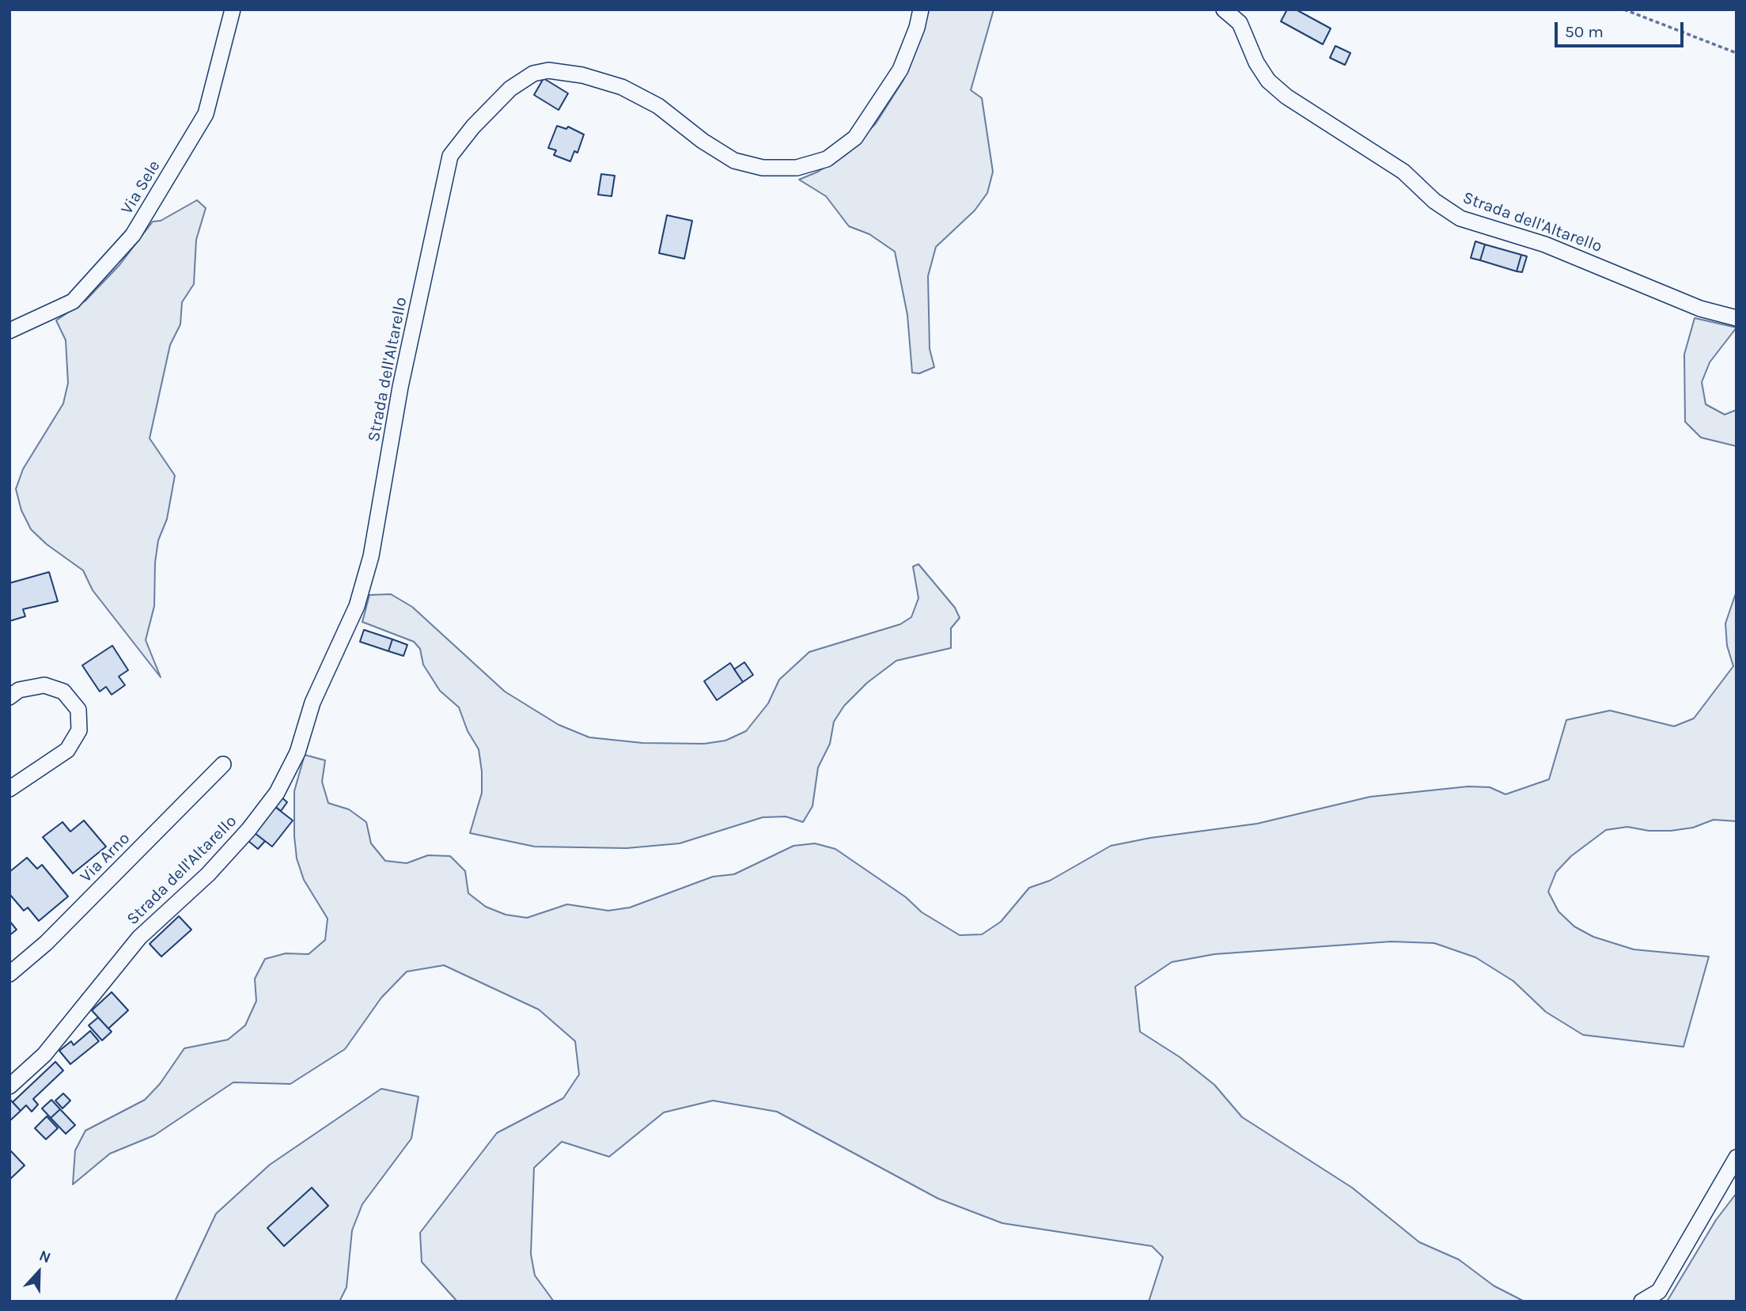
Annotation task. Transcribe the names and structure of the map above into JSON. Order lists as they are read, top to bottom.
{
  "streets": {
    "street": ["Via Sele", "Strada dell'Altarello", "Via Arno"]
  },
  "scale_bar": "50 m",
  "north": "top"
}
